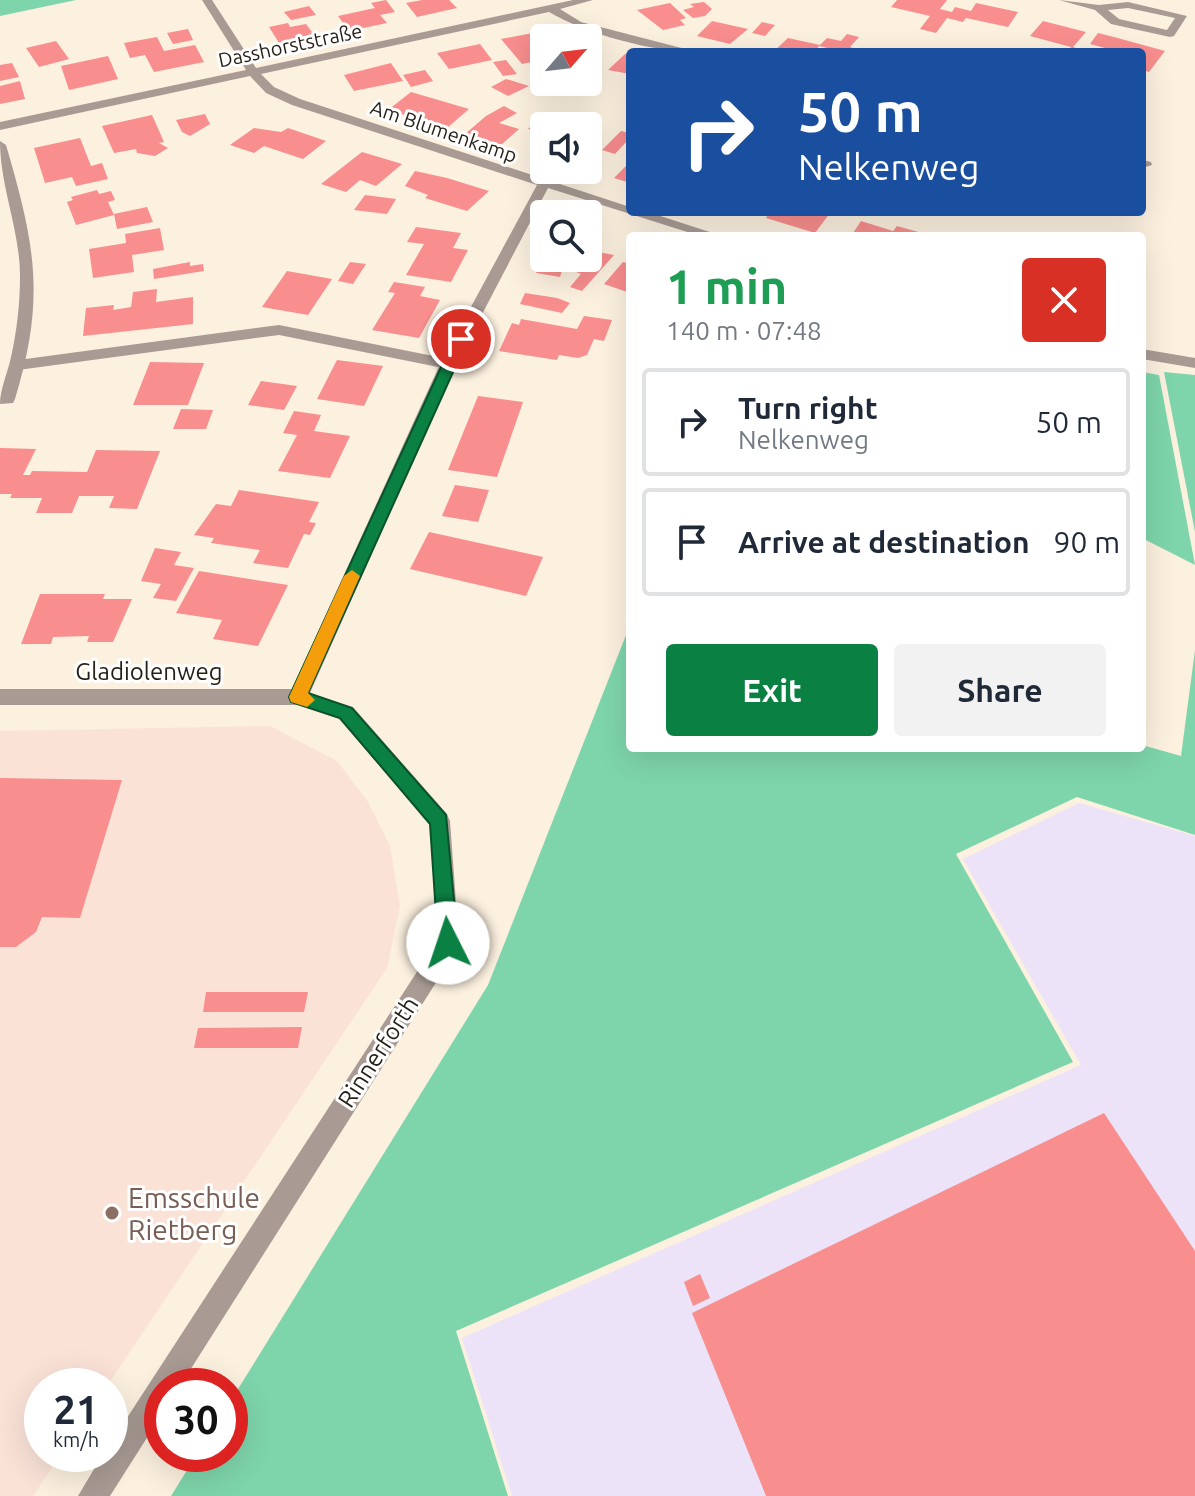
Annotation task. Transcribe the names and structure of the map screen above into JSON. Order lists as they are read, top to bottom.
{
  "streets": {
    "street": [
      "Dasshorststraße",
      "Am Blumenkamp",
      "Gladiolenweg",
      "Rinnerforth"
    ]
  },
  "crossings": [
    ["Dasshorststraße", "Am Blumenkamp"],
    ["Gladiolenweg", "Rinnerforth"]
  ],
  "places": ["Emsschule Rietberg"],
  "north": "top right",
  "page": {
    "turn": ["50 m", "Nelkenweg"],
    "heading": ["1 min", "140 m · 07:48"],
    "list": [
      {
        "name": "Turn right",
        "note": "Nelkenweg",
        "value": "50 m"
      },
      {
        "name": "Arrive at destination",
        "value": "90 m"
      }
    ],
    "buttons": ["Exit", "Share"],
    "speed": "21 km/h",
    "limit": "30"
  }
}
